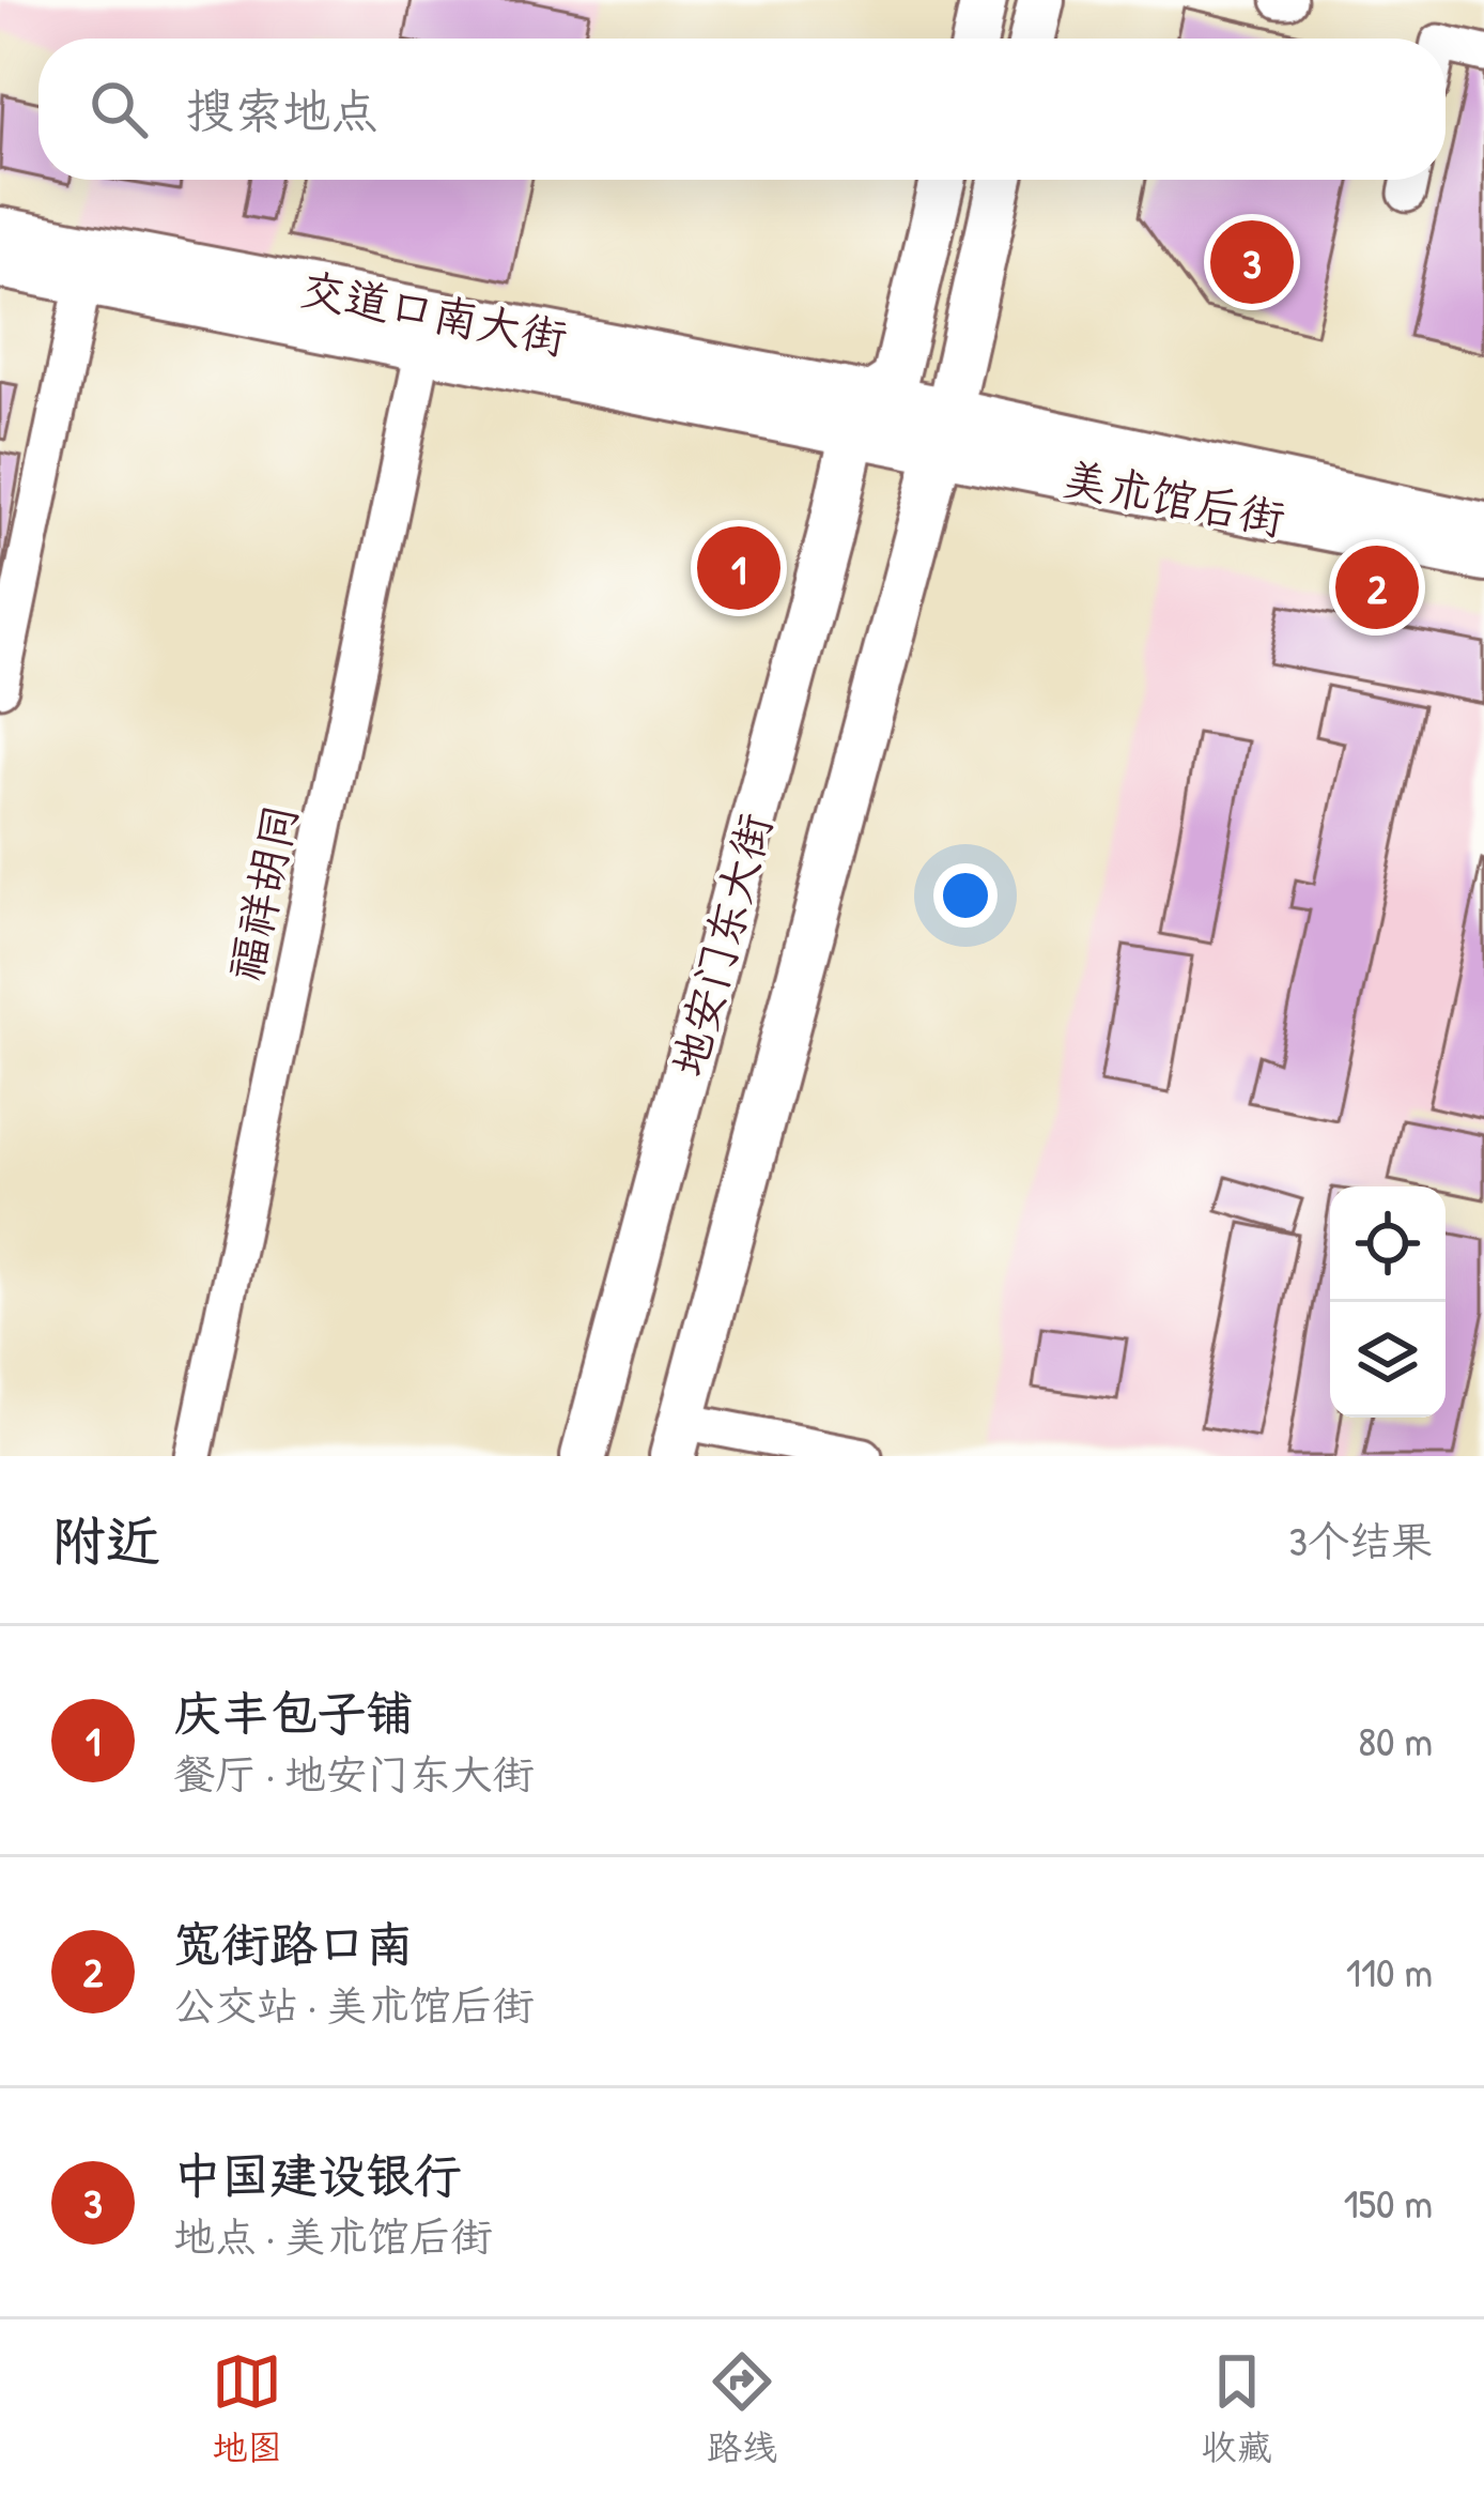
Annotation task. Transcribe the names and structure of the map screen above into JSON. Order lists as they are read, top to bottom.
{
  "streets": {
    "main road": ["交道口南大街", "美术馆后街", "地安门东大街"],
    "street": ["福祥胡同"]
  },
  "crossings": [
    ["交道口南大街", "福祥胡同"],
    ["交道口南大街", "地安门东大街"],
    ["美术馆后街", "地安门东大街"]
  ],
  "page": {
    "search": "搜索地点",
    "pins": ["3", "1", "2"],
    "heading": ["附近", "3个结果"],
    "list": [
      {
        "mark": "1",
        "name": "庆丰包子铺",
        "note": "餐厅 · 地安门东大街",
        "value": "80 m"
      },
      {
        "mark": "2",
        "name": "宽街路口南",
        "note": "公交站 · 美术馆后街",
        "value": "110 m"
      },
      {
        "mark": "3",
        "name": "中国建设银行",
        "note": "地点 · 美术馆后街",
        "value": "150 m"
      }
    ],
    "nav": ["地图", "路线", "收藏"]
  }
}
